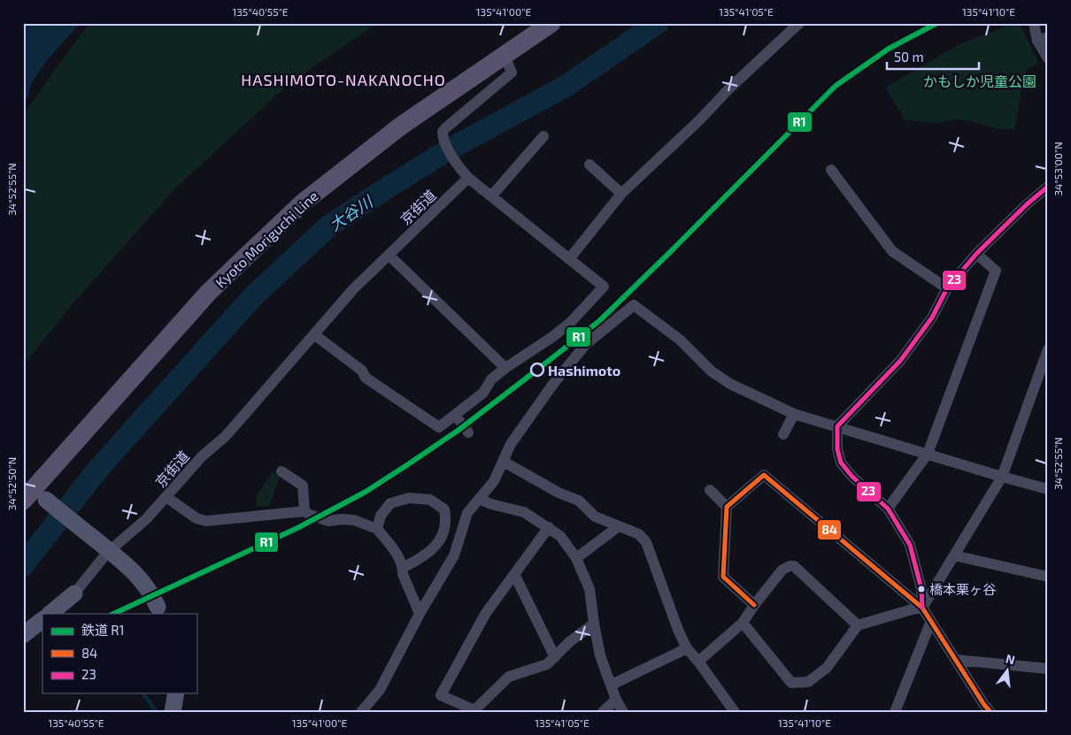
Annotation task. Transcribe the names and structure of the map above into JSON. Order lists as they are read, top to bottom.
{
  "streets": {
    "main road": ["Kyoto Moriguchi Line"],
    "street": ["京街道"]
  },
  "districts": ["HASHIMOTO-NAKANOCHO"],
  "water": ["大谷川"],
  "parks": ["かもしか児童公園"],
  "places": ["Hashimoto", "橋本栗ヶ谷"],
  "lines": ["rail line R1", "transit line 23", "transit line 84"],
  "legend": ["鉄道 R1", "84", "23"],
  "scale_bar": "50 m",
  "north": "top",
  "coordinates": [
    "135°40'55\"E",
    "135°41'00\"E",
    "135°41'05\"E",
    "135°41'10\"E",
    "34°53'00\"N",
    "34°52'55\"N",
    "34°52'50\"N"
  ]
}
